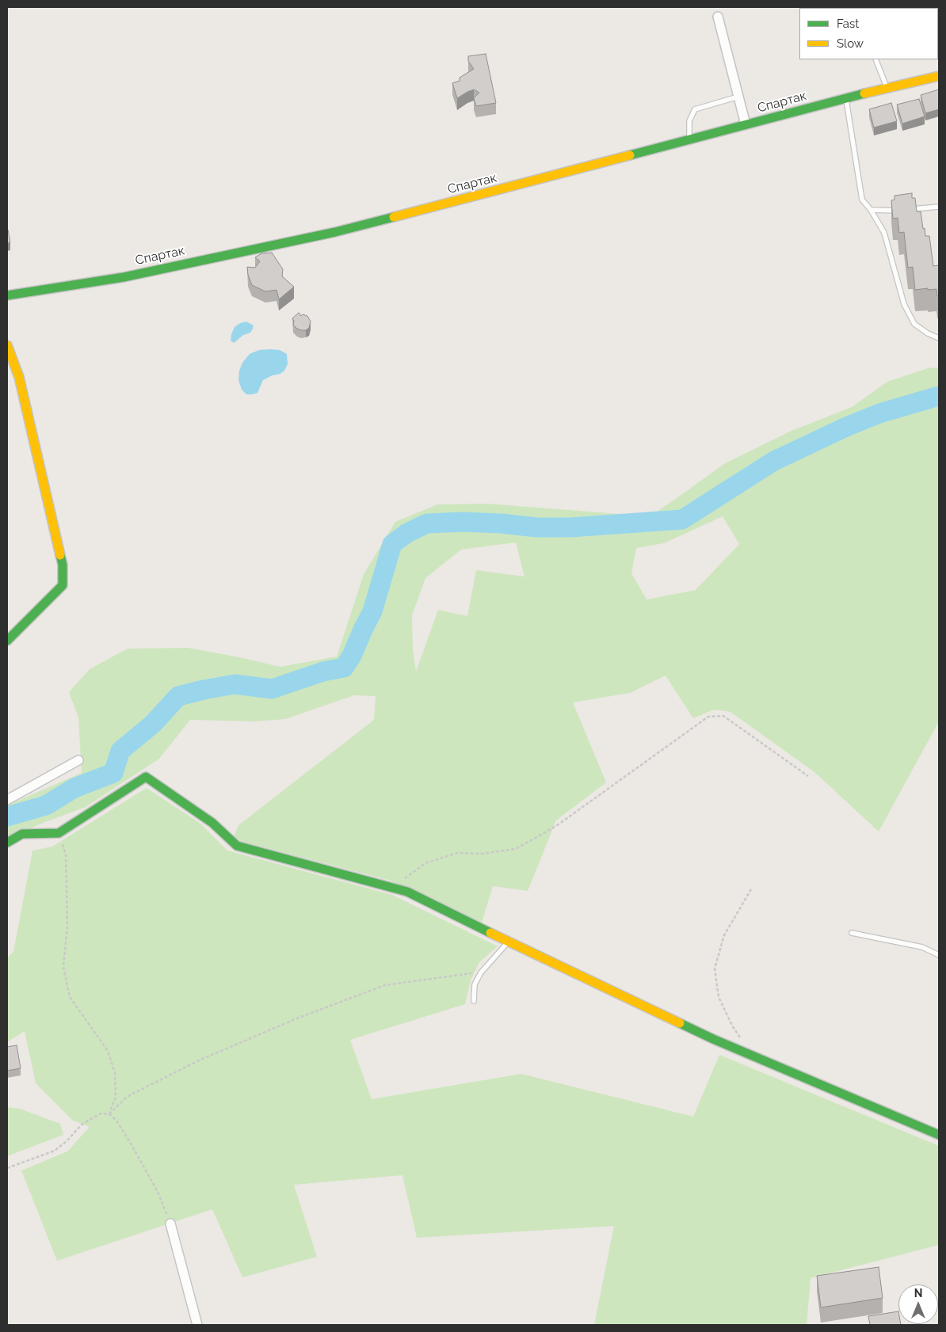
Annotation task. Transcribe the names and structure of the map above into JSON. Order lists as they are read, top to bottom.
{
  "streets": {
    "street": ["Спартак"]
  },
  "legend": ["Fast", "Slow"],
  "north": "top"
}
